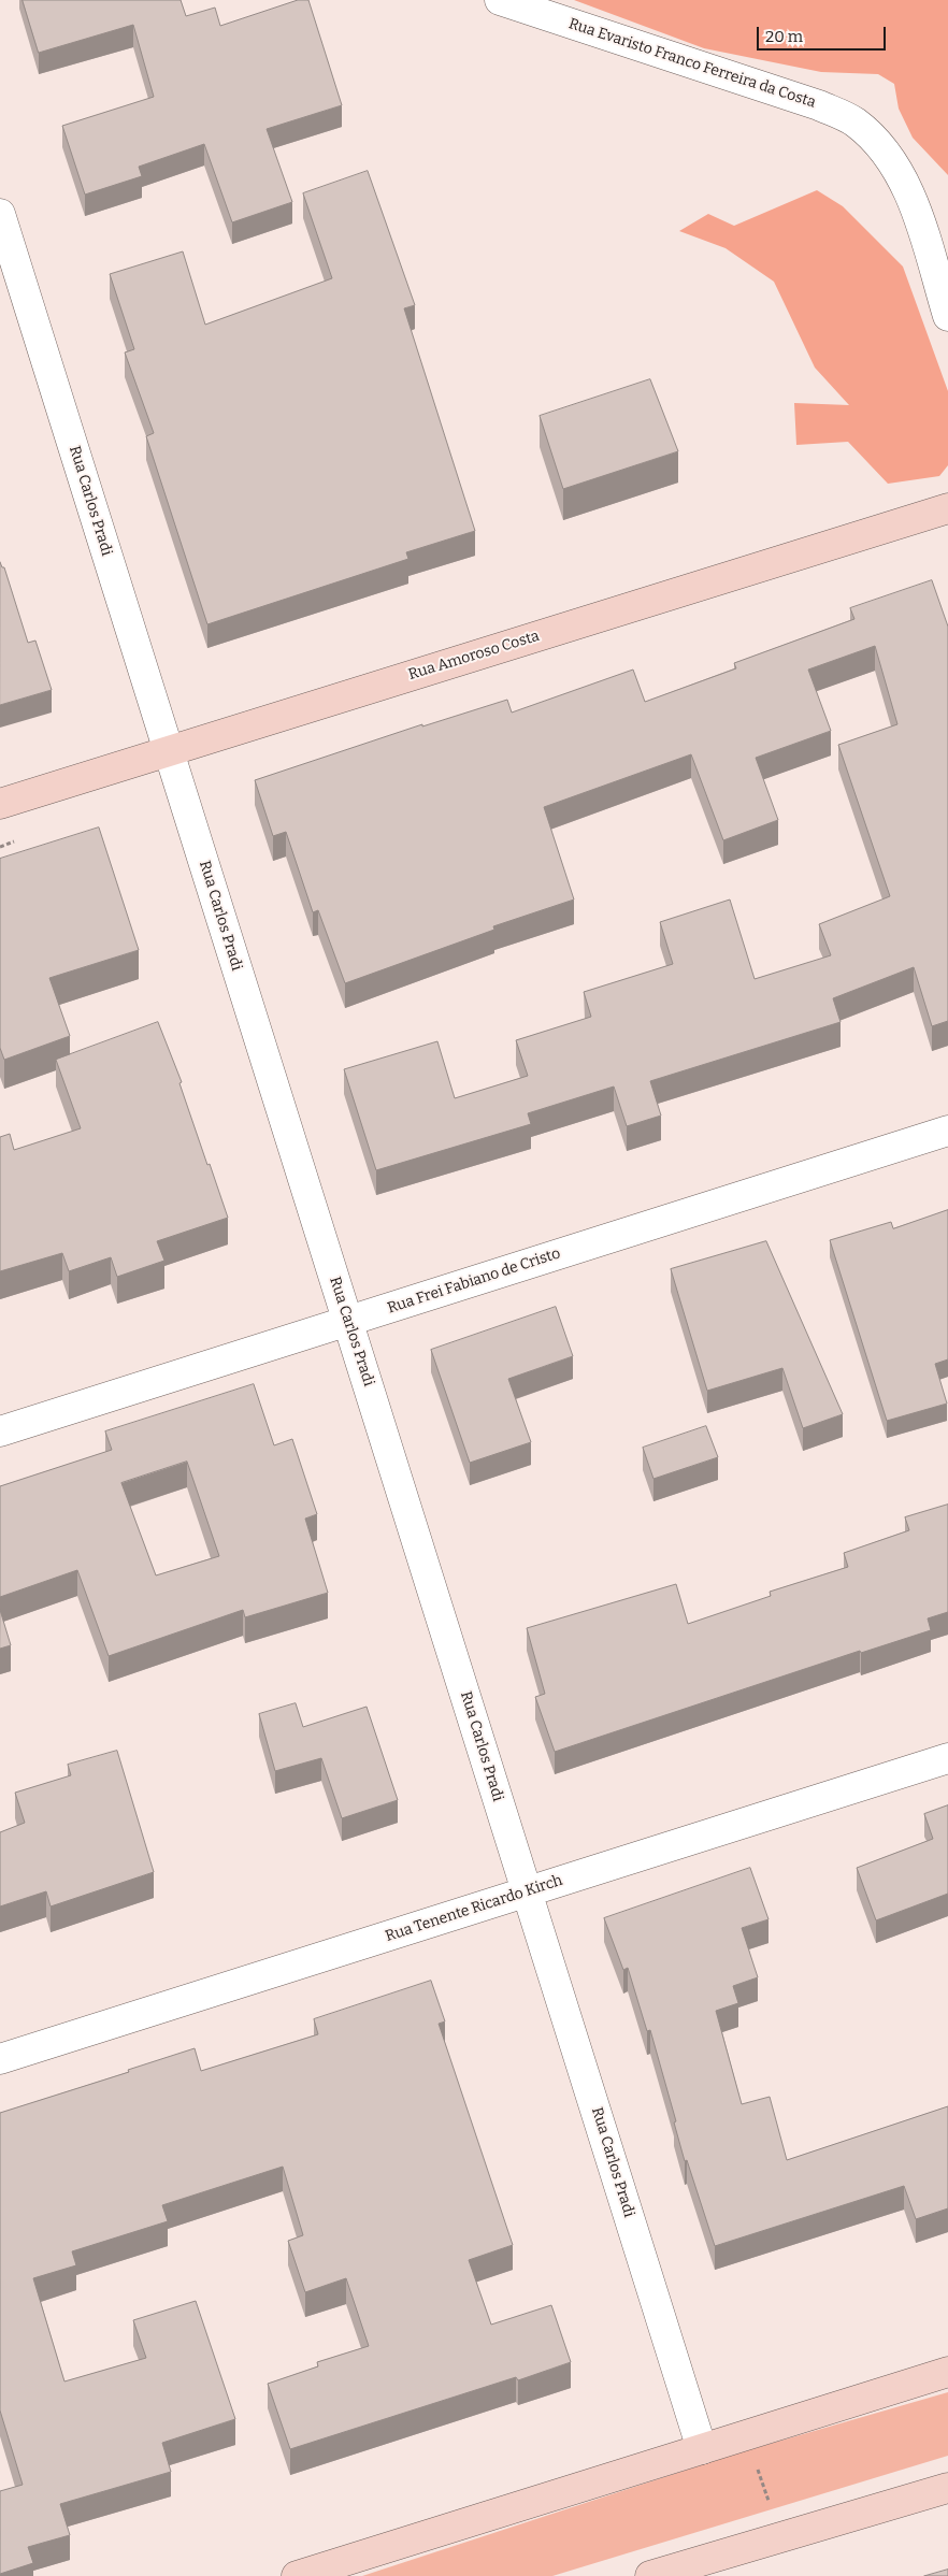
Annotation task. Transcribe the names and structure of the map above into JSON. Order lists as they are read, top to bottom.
{
  "streets": {
    "main road": ["Rua Amoroso Costa"],
    "street": [
      "Rua Evaristo Franco Ferreira da Costa",
      "Rua Carlos Pradi",
      "Rua Frei Fabiano de Cristo",
      "Rua Tenente Ricardo Kirch"
    ]
  },
  "crossings": [
    ["Rua Carlos Pradi", "Rua Amoroso Costa"],
    ["Rua Carlos Pradi", "Rua Frei Fabiano de Cristo"],
    ["Rua Carlos Pradi", "Rua Tenente Ricardo Kirch"]
  ],
  "scale_bar": "20 m"
}
